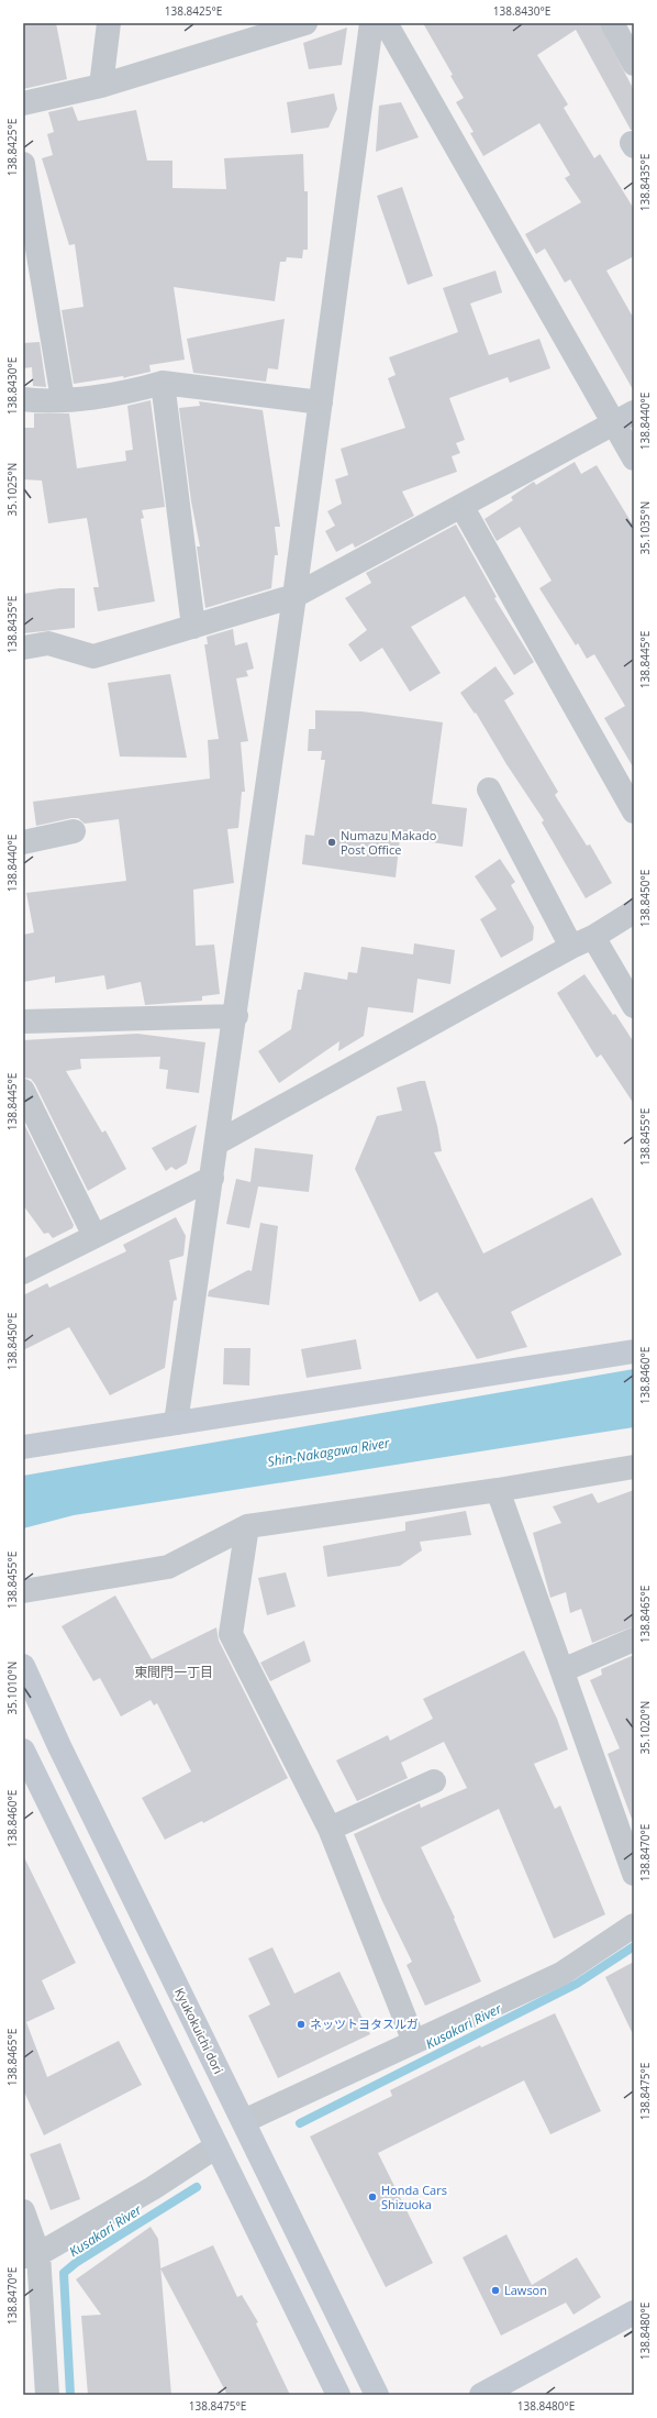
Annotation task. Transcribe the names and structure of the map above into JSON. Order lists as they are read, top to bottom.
{
  "streets": {
    "main road": ["Kyukokuichi dori"]
  },
  "districts": ["東間門一丁目"],
  "water": ["Shin-Nakagawa River", "Kusakari River"],
  "places": [
    "Numazu Makado Post Office",
    "ネッツトヨタスルガ",
    "Honda Cars Shizuoka",
    "Lawson"
  ],
  "coordinates": [
    "138.8425°E",
    "138.8430°E",
    "138.8435°E",
    "138.8440°E",
    "35.1025°N",
    "35.1035°N",
    "138.8445°E",
    "138.8450°E",
    "138.8455°E",
    "138.8460°E",
    "138.8465°E",
    "35.1010°N",
    "35.1020°N",
    "138.8470°E",
    "138.8475°E",
    "138.8480°E"
  ]
}
